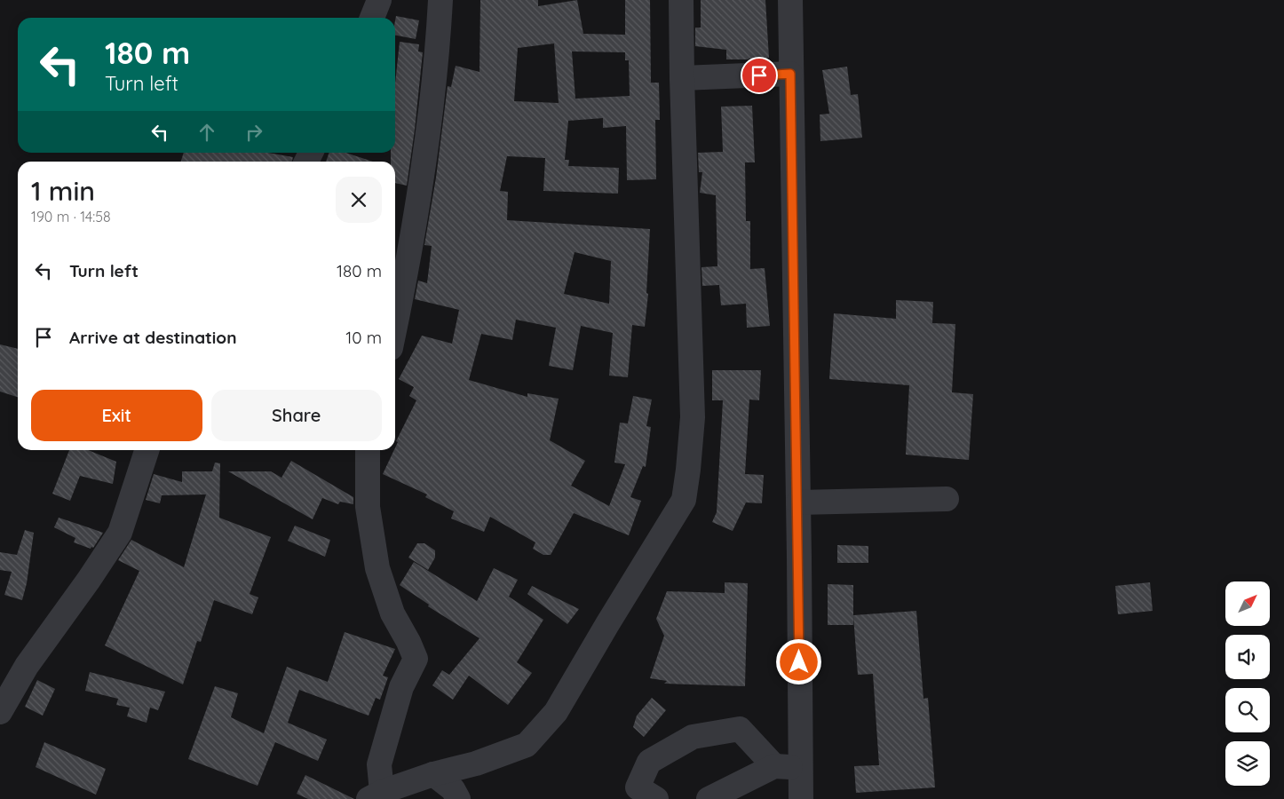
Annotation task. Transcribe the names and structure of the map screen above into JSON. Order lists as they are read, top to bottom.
{
  "north": "top right",
  "page": {
    "turn": ["180 m", "Turn left"],
    "heading": ["1 min", "190 m · 14:58"],
    "list": [
      {
        "name": "Turn left",
        "value": "180 m"
      },
      {
        "name": "Arrive at destination",
        "value": "10 m"
      }
    ],
    "buttons": ["Exit", "Share"]
  }
}
